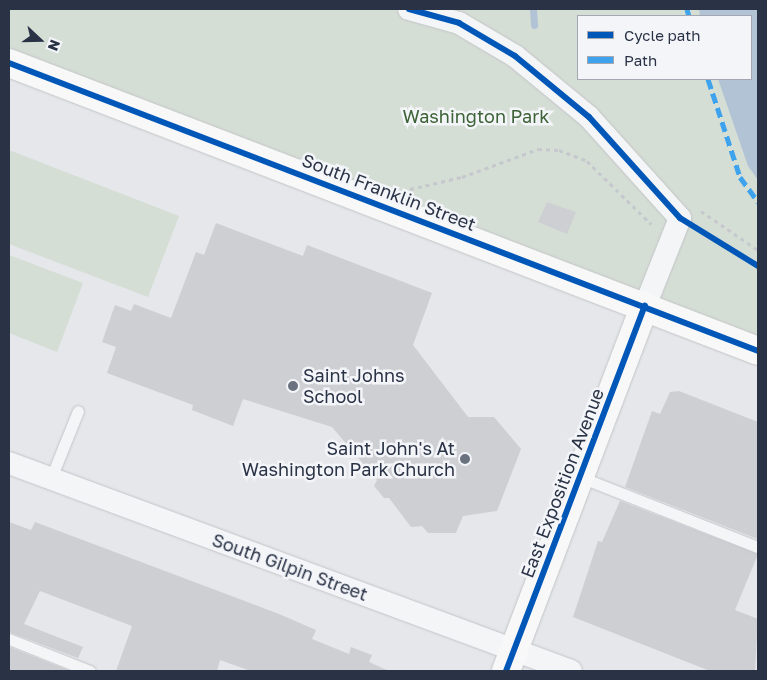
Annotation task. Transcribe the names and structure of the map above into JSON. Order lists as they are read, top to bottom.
{
  "streets": {
    "street": ["South Franklin Street", "East Exposition Avenue", "South Gilpin Street"]
  },
  "crossings": [
    ["South Franklin Street", "East Exposition Avenue"],
    ["East Exposition Avenue", "South Gilpin Street"]
  ],
  "parks": ["Washington Park"],
  "places": ["Saint Johns School", "Saint John's At Washington Park Church"],
  "legend": ["Cycle path", "Path"],
  "north": "right"
}
